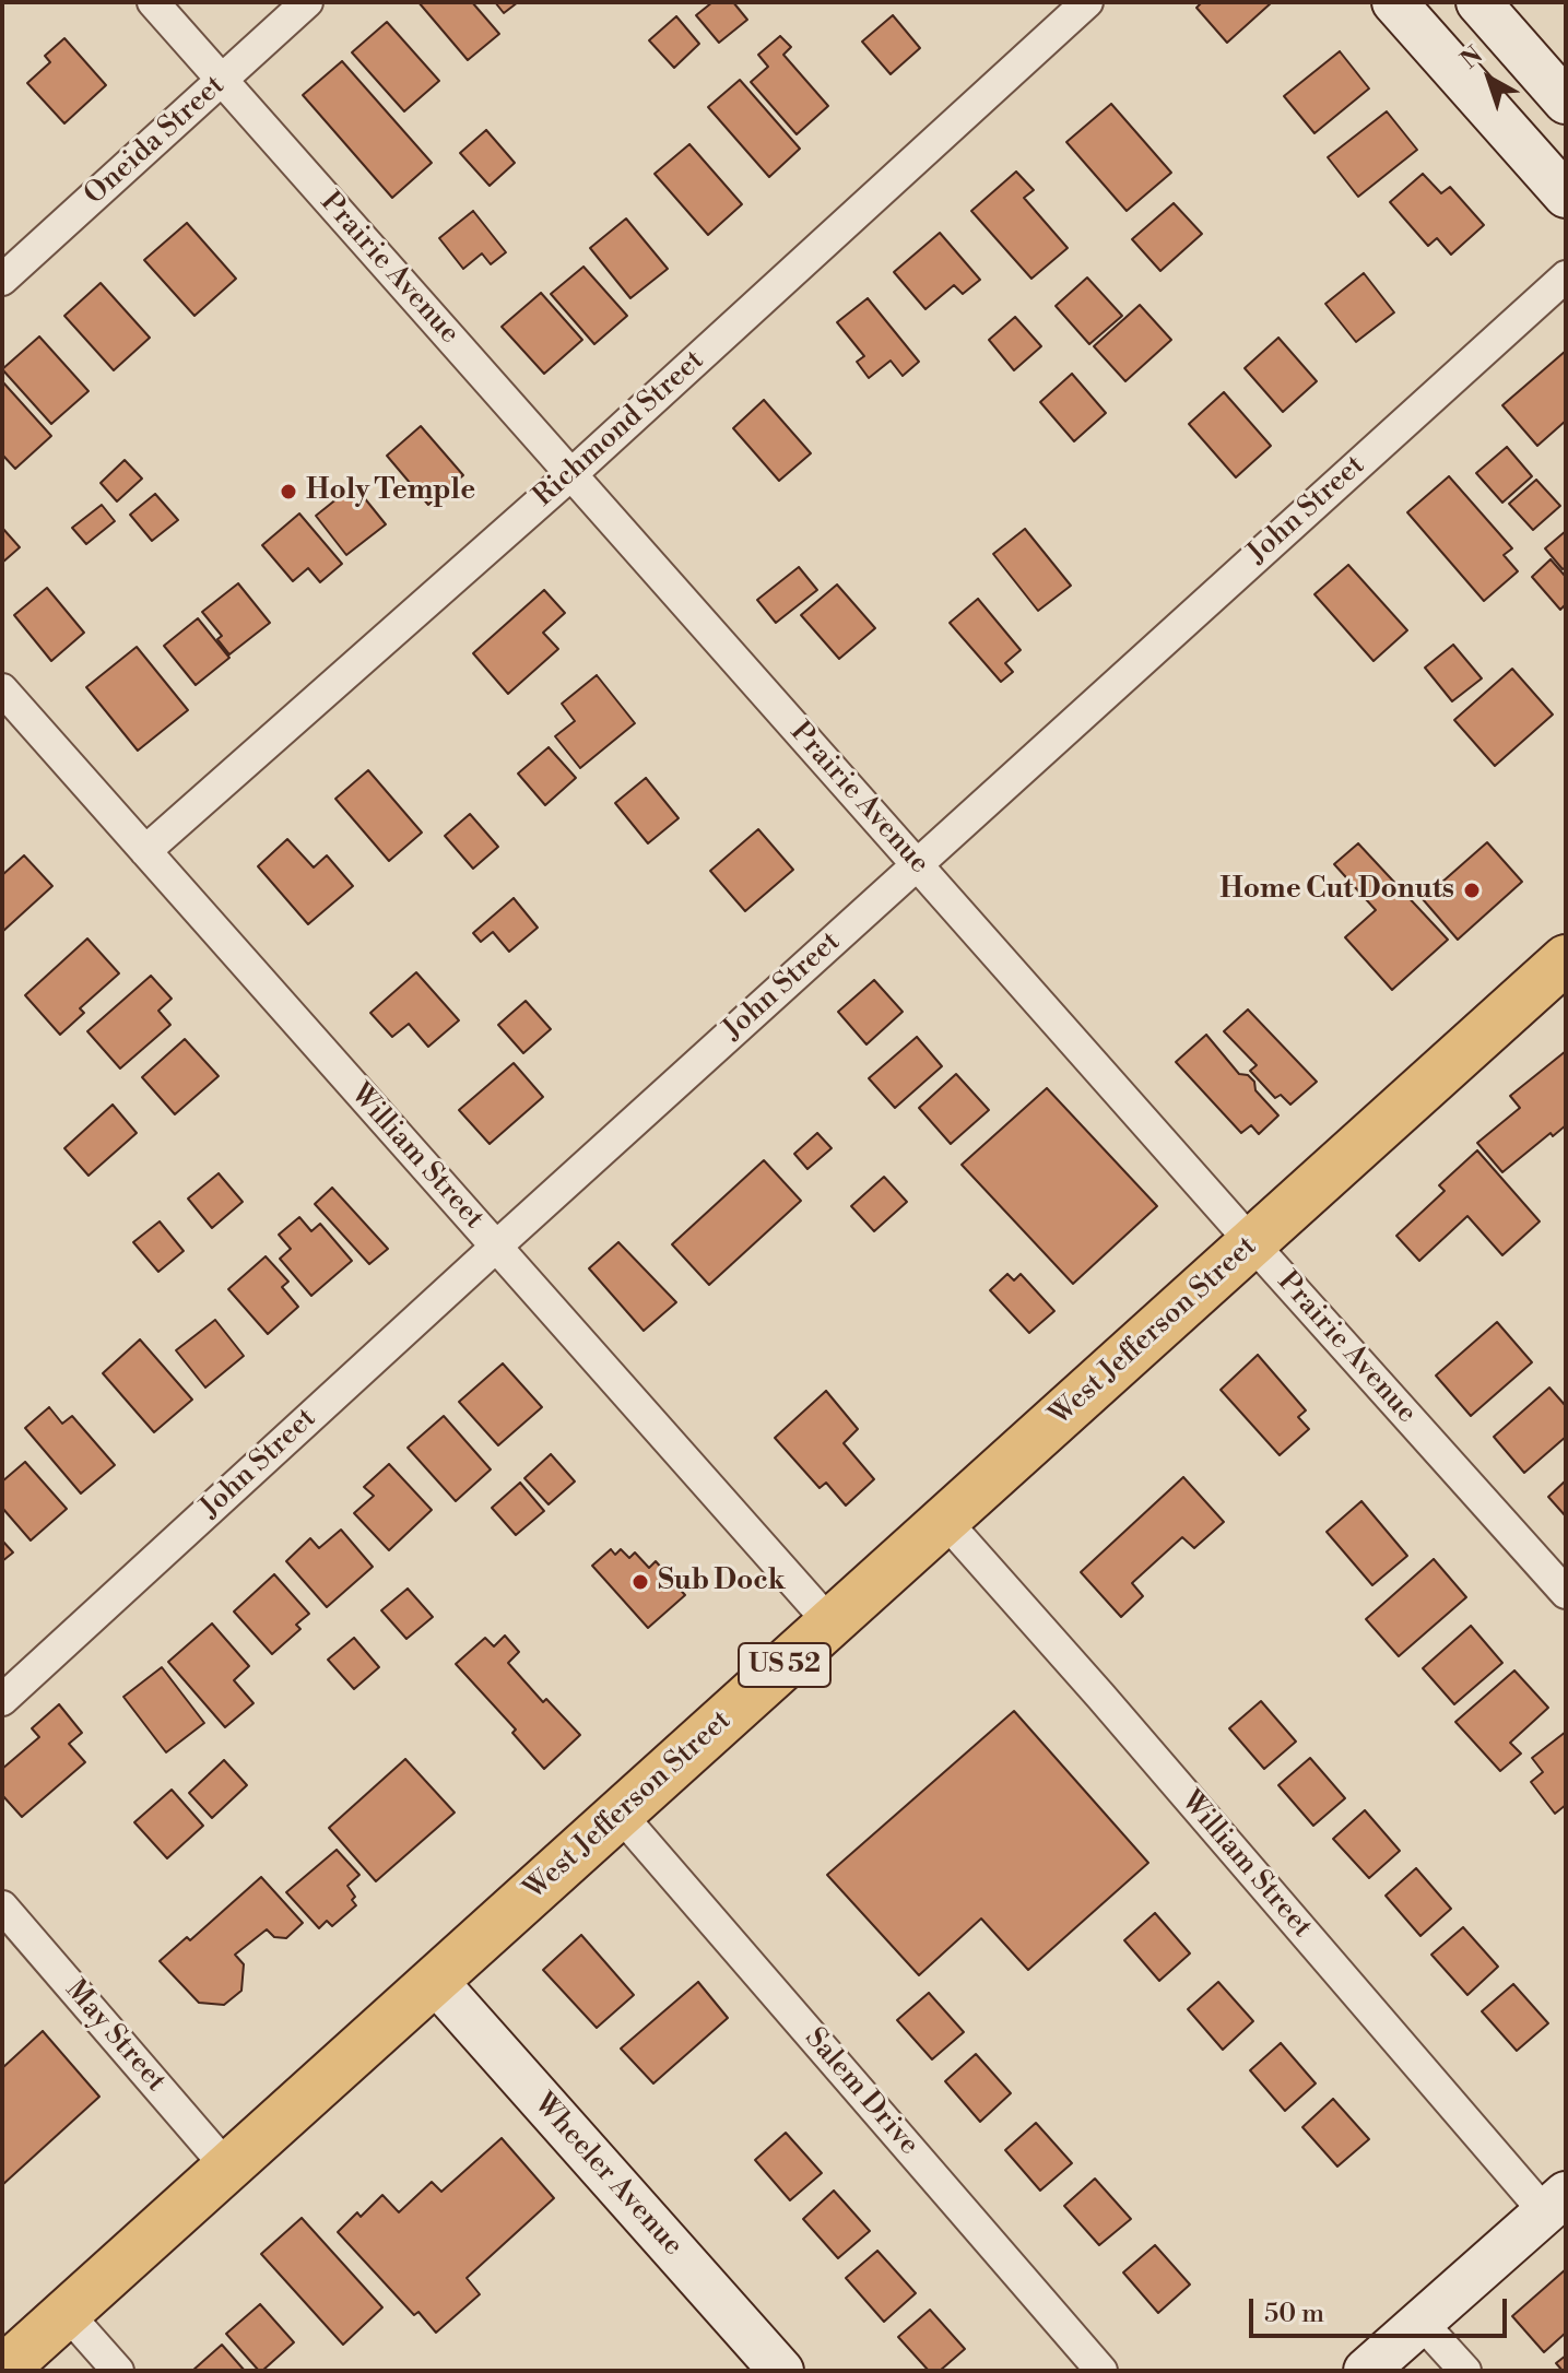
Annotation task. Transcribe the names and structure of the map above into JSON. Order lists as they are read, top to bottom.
{
  "streets": {
    "main road": ["West Jefferson Street", "US 52"],
    "street": [
      "Oneida Street",
      "Prairie Avenue",
      "Richmond Street",
      "John Street",
      "William Street",
      "May Street",
      "Salem Drive",
      "Wheeler Avenue"
    ]
  },
  "crossings": [
    ["Oneida Street", "Prairie Avenue"],
    ["Prairie Avenue", "Richmond Street"],
    ["Prairie Avenue", "John Street"],
    ["Prairie Avenue", "West Jefferson Street"],
    ["Richmond Street", "William Street"],
    ["John Street", "William Street"],
    ["William Street", "West Jefferson Street"],
    ["West Jefferson Street", "May Street"],
    ["West Jefferson Street", "Salem Drive"],
    ["West Jefferson Street", "Wheeler Avenue"]
  ],
  "places": ["Holy Temple", "Home Cut Donuts", "Sub Dock"],
  "scale_bar": "50 m",
  "north": "top left"
}
